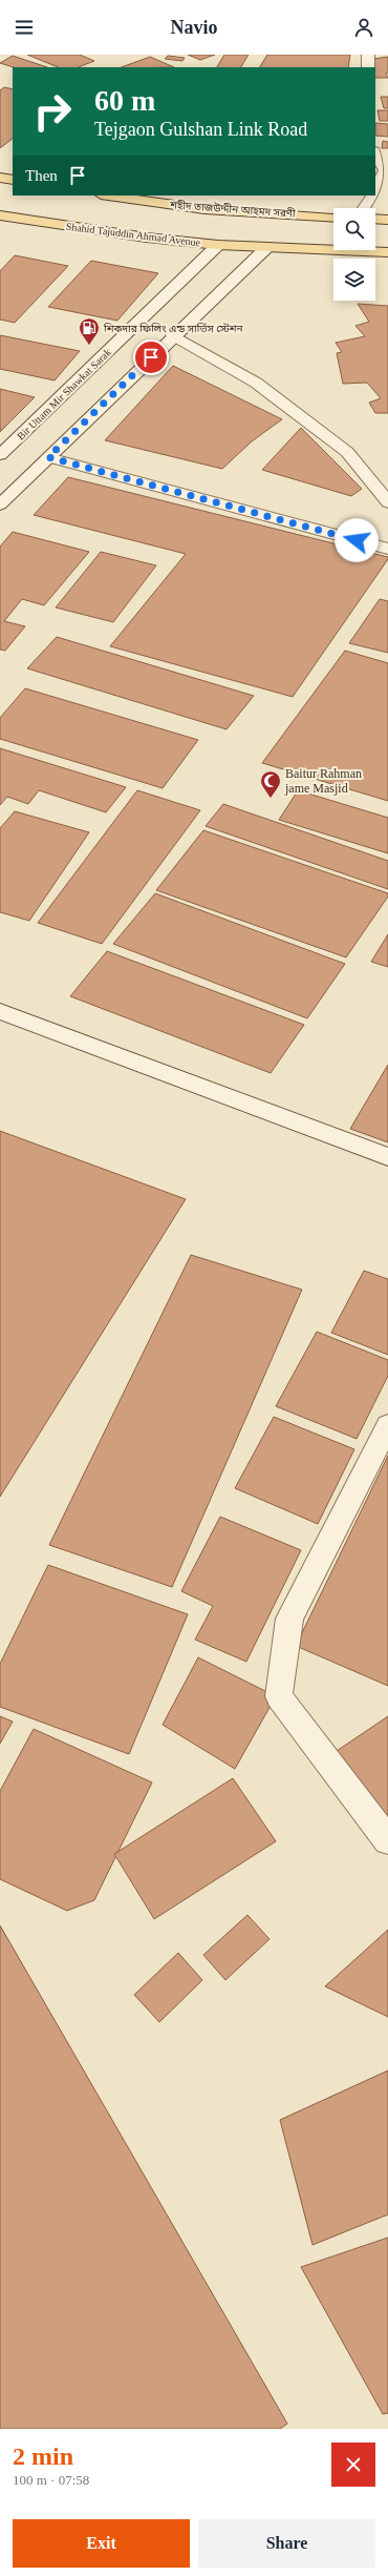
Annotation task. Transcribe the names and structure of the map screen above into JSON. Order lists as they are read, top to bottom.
{
  "streets": {
    "main road": ["শহীদ তাজউদ্দীন আহমদ সরণী", "Shahid Tajuddin Ahmad Avenue"],
    "street": ["Bir Uttam Mir Shawkat Sarak"]
  },
  "crossings": [
    ["Shahid Tajuddin Ahmad Avenue", "Bir Uttam Mir Shawkat Sarak"]
  ],
  "places": {
    "fuel station": ["শিকদার ফিলিং এন্ড সার্ভিস স্টেশন"],
    "mosque": ["Baitur Rahman jame Masjid"]
  },
  "page": {
    "header": "Navio",
    "turn": ["60 m", "Tejgaon Gulshan Link Road"],
    "then": "Then",
    "heading": ["2 min", "100 m · 07:58"],
    "buttons": ["Exit", "Share"]
  }
}
